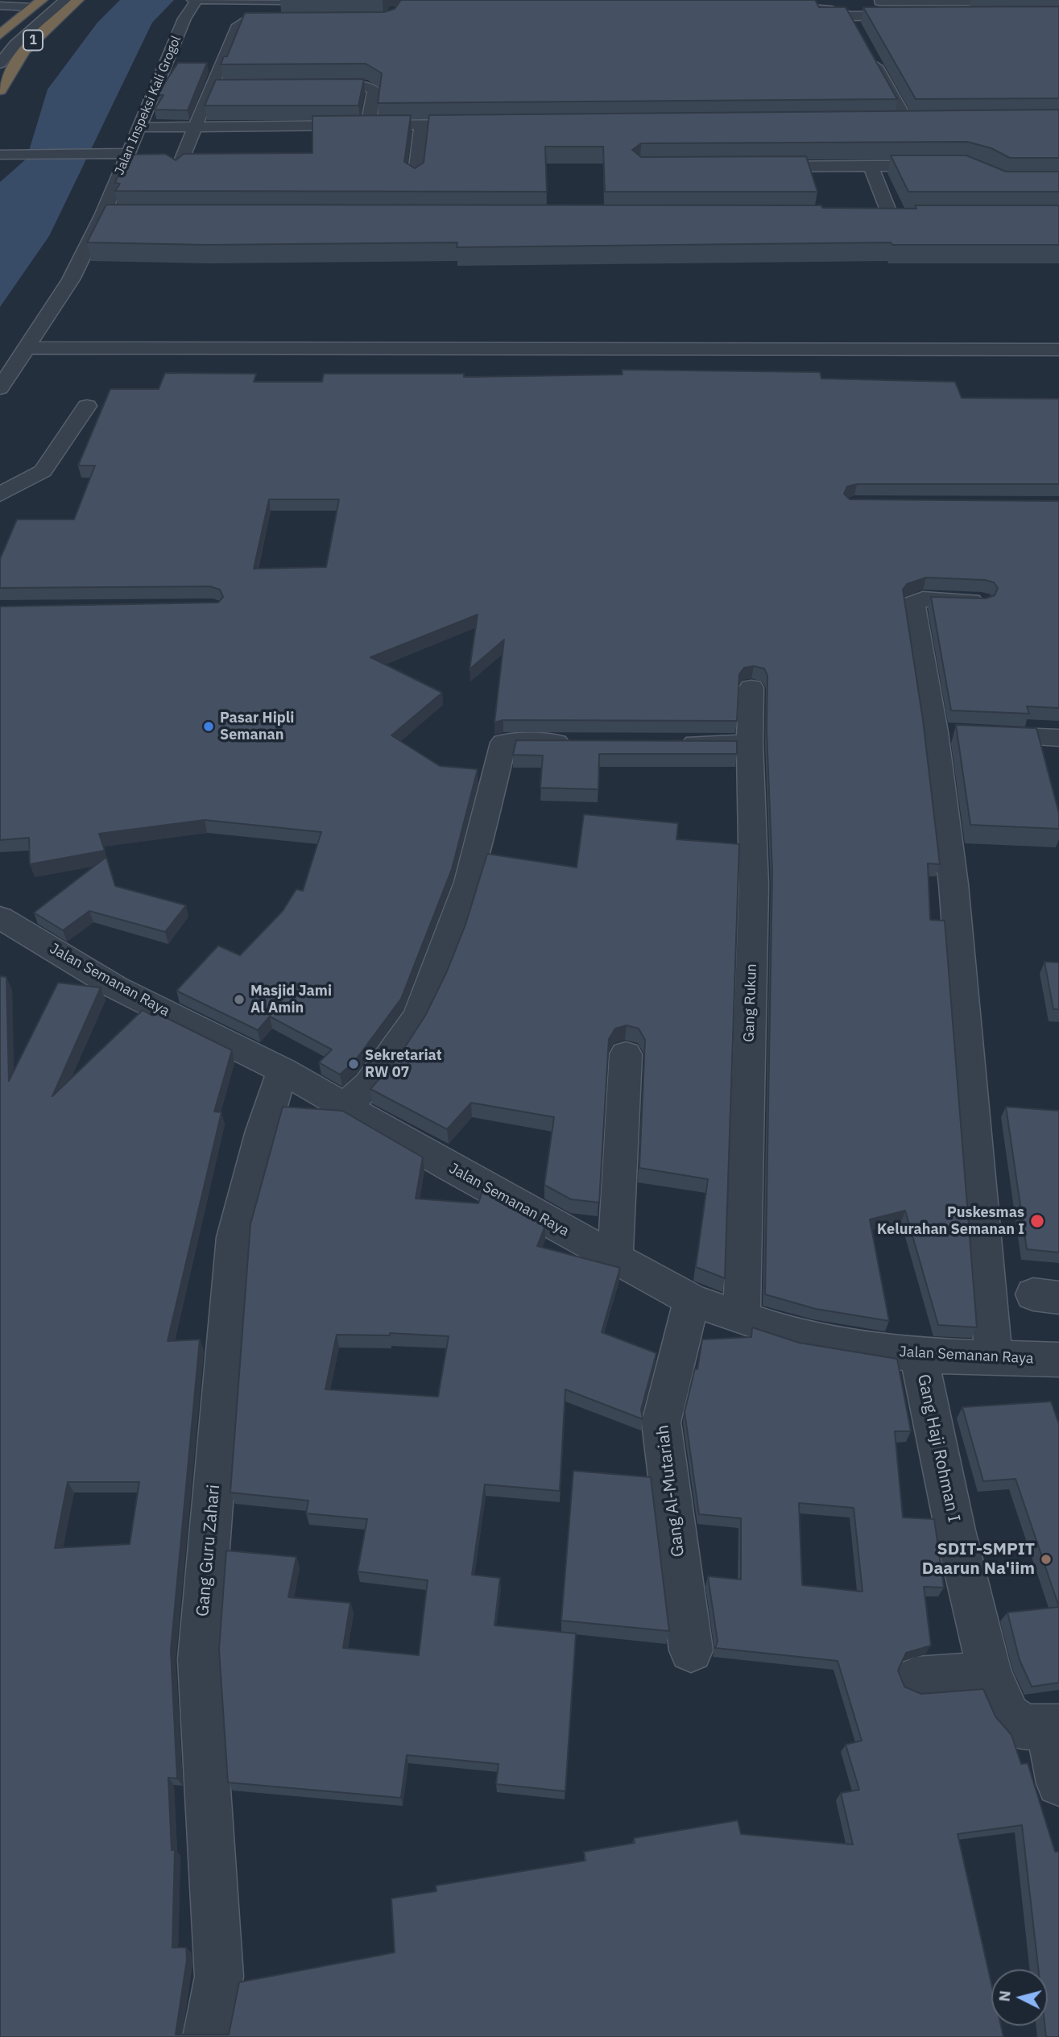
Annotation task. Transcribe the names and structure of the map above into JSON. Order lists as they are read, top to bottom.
{
  "streets": {
    "highway": ["1"],
    "street": [
      "Jalan Inspeksi Kali Grogol",
      "Jalan Semanan Raya",
      "Gang Rukun",
      "Gang Haji Rohman I",
      "Gang Al-Mutariah",
      "Gang Guru Zahari"
    ]
  },
  "crossings": [
    ["Jalan Semanan Raya", "Gang Rukun"],
    ["Jalan Semanan Raya", "Gang Haji Rohman I"],
    ["Jalan Semanan Raya", "Gang Al-Mutariah"],
    ["Jalan Semanan Raya", "Gang Guru Zahari"]
  ],
  "places": [
    "Pasar Hipli Semanan",
    "Masjid Jami Al Amin",
    "Sekretariat RW 07",
    "Puskesmas Kelurahan Semanan I",
    "SDIT-SMPIT Daarun Na'iim"
  ],
  "north": "left"
}
